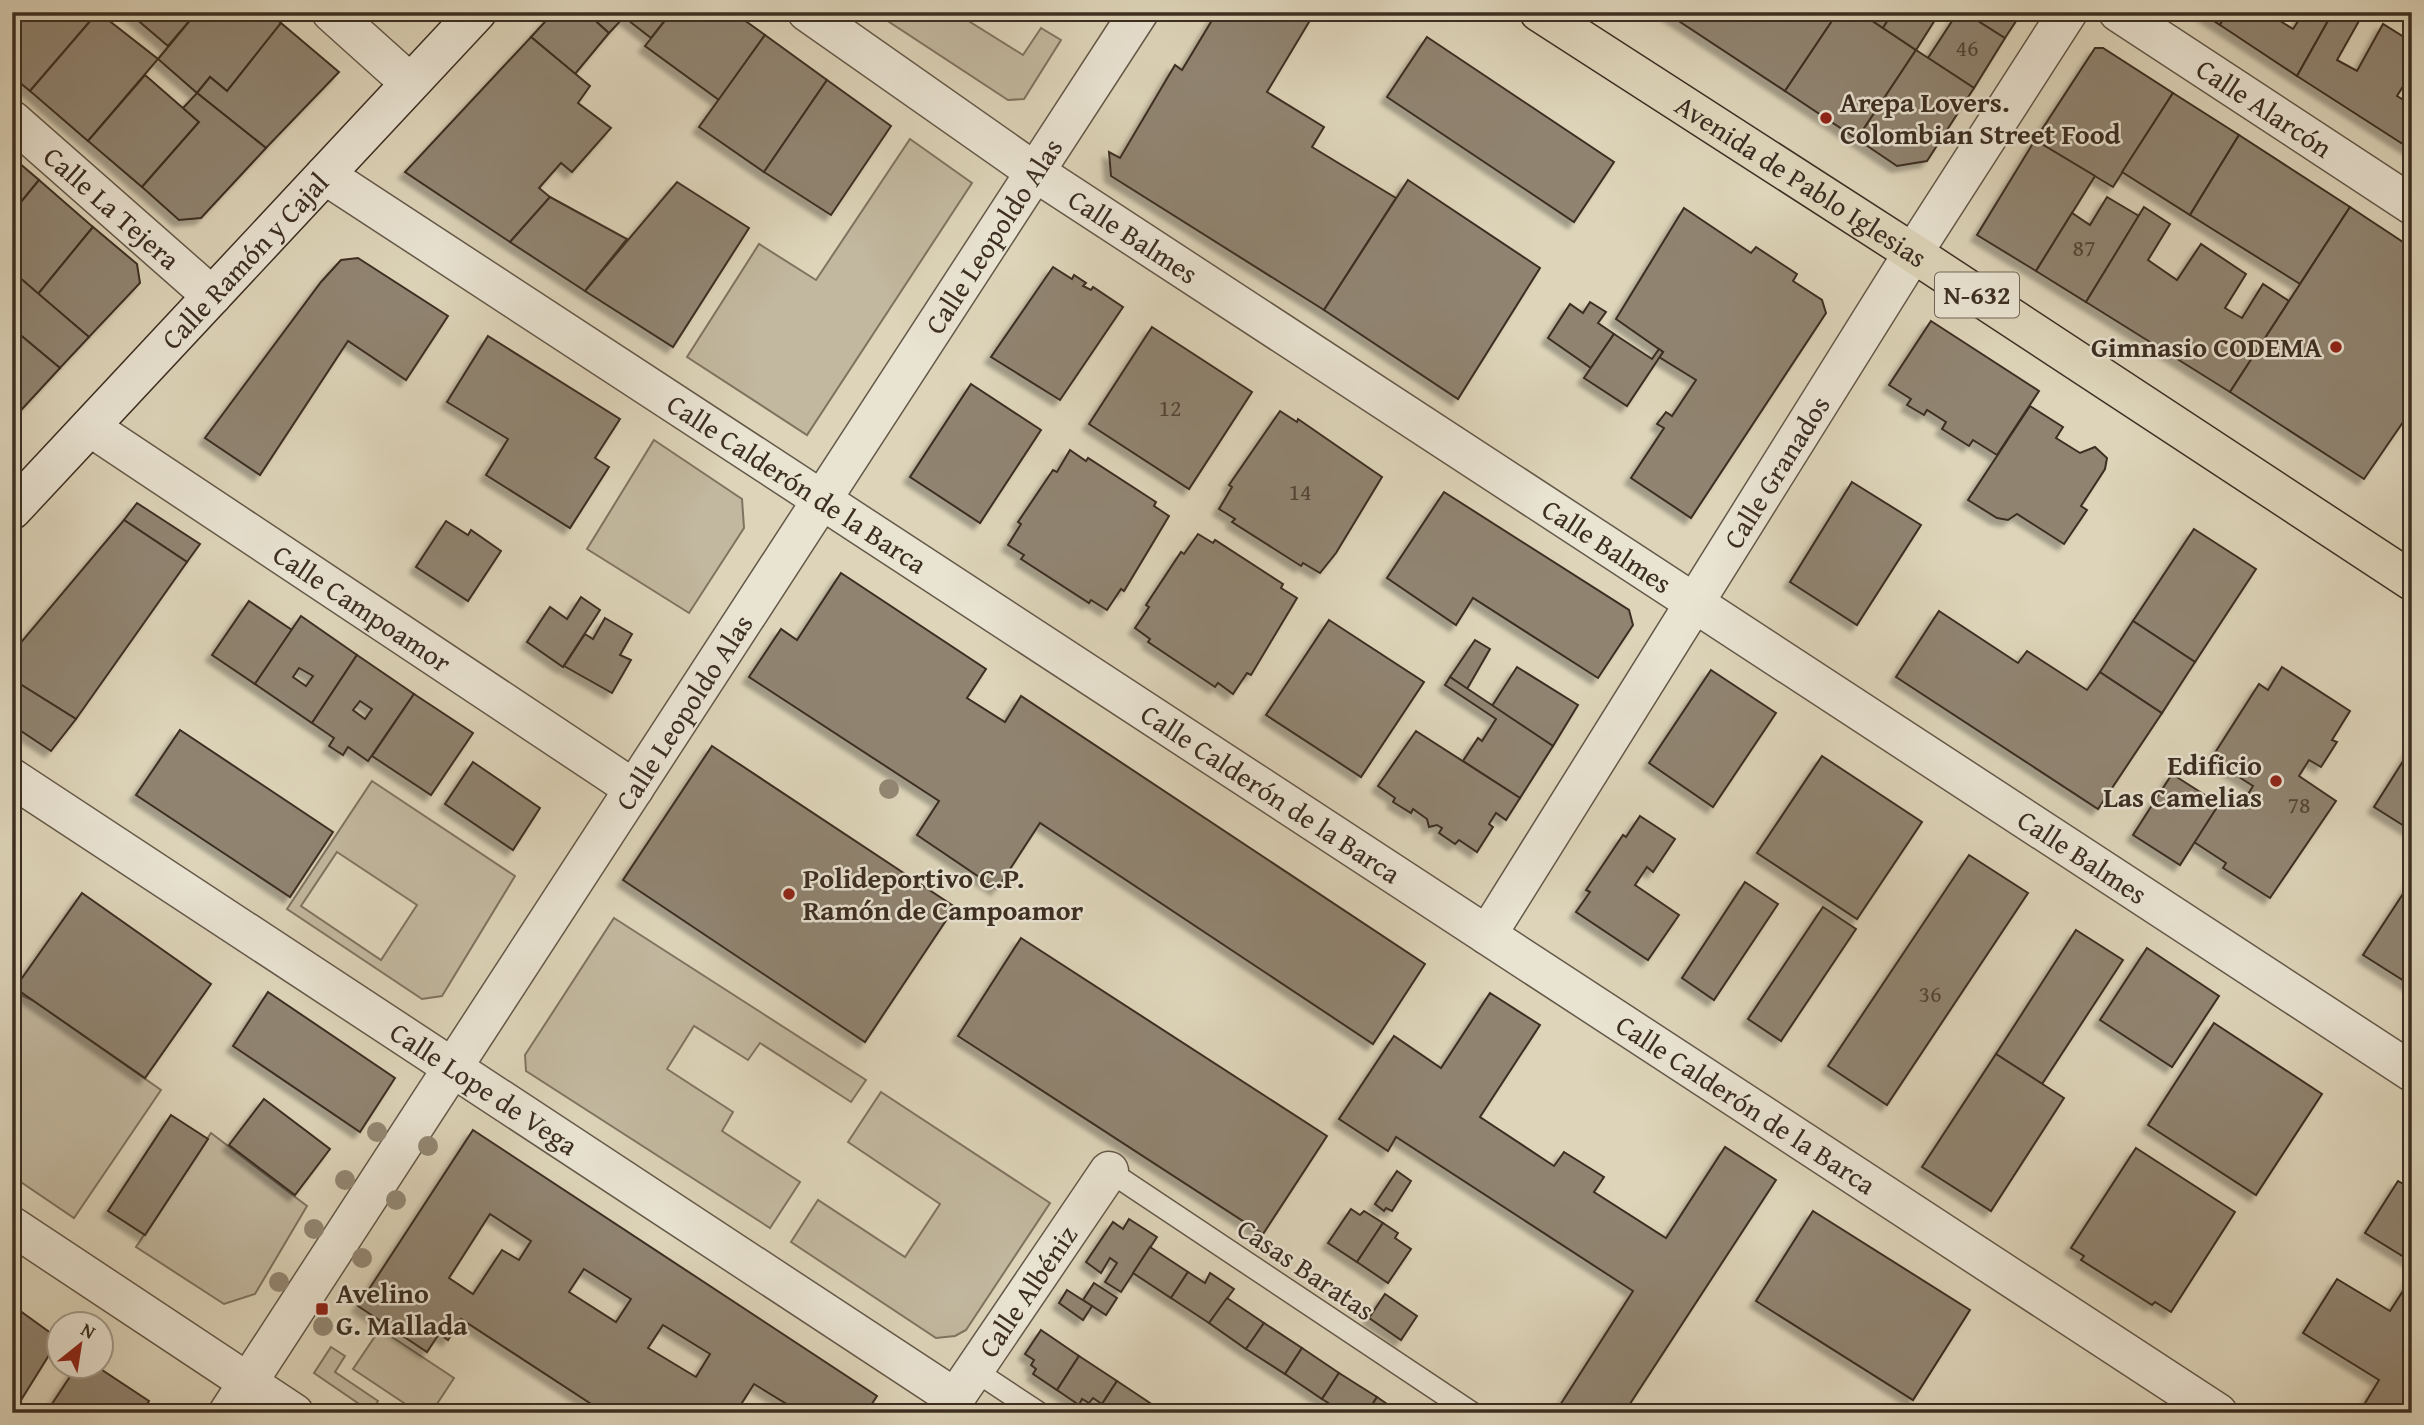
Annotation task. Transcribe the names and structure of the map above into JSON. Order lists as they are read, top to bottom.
{
  "streets": {
    "main road": ["Avenida de Pablo Iglesias", "N-632"],
    "street": [
      "Calle Alarcón",
      "Calle La Tejera",
      "Calle Balmes",
      "Calle Leopoldo Alas",
      "Calle Ramón y Cajal",
      "Calle Granados",
      "Calle Calderón de la Barca",
      "Calle Campoamor",
      "Calle Lope de Vega",
      "Calle Albéniz"
    ],
    "lane": ["Casas Baratas"]
  },
  "crossings": [
    ["Avenida de Pablo Iglesias", "Calle Granados"],
    ["Calle La Tejera", "Calle Ramón y Cajal"],
    ["Calle Balmes", "Calle Leopoldo Alas"],
    ["Calle Balmes", "Calle Granados"],
    ["Calle Leopoldo Alas", "Calle Calderón de la Barca"],
    ["Calle Leopoldo Alas", "Calle Campoamor"],
    ["Calle Leopoldo Alas", "Calle Lope de Vega"],
    ["Calle Ramón y Cajal", "Calle Calderón de la Barca"],
    ["Calle Ramón y Cajal", "Calle Campoamor"],
    ["Calle Granados", "Calle Calderón de la Barca"],
    ["Calle Lope de Vega", "Calle Albéniz"],
    ["Casas Baratas", "Calle Albéniz"]
  ],
  "places": {
    "other": [
      "Arepa Lovers. Colombian Street Food",
      "Gimnasio CODEMA",
      "Edificio Las Camelias",
      "Polideportivo C.P. Ramón de Campoamor"
    ],
    "transit": ["Avelino G. Mallada"]
  },
  "house_numbers": [
    "46",
    "87",
    "12",
    "14",
    "78",
    "36"
  ],
  "north": "top right"
}
